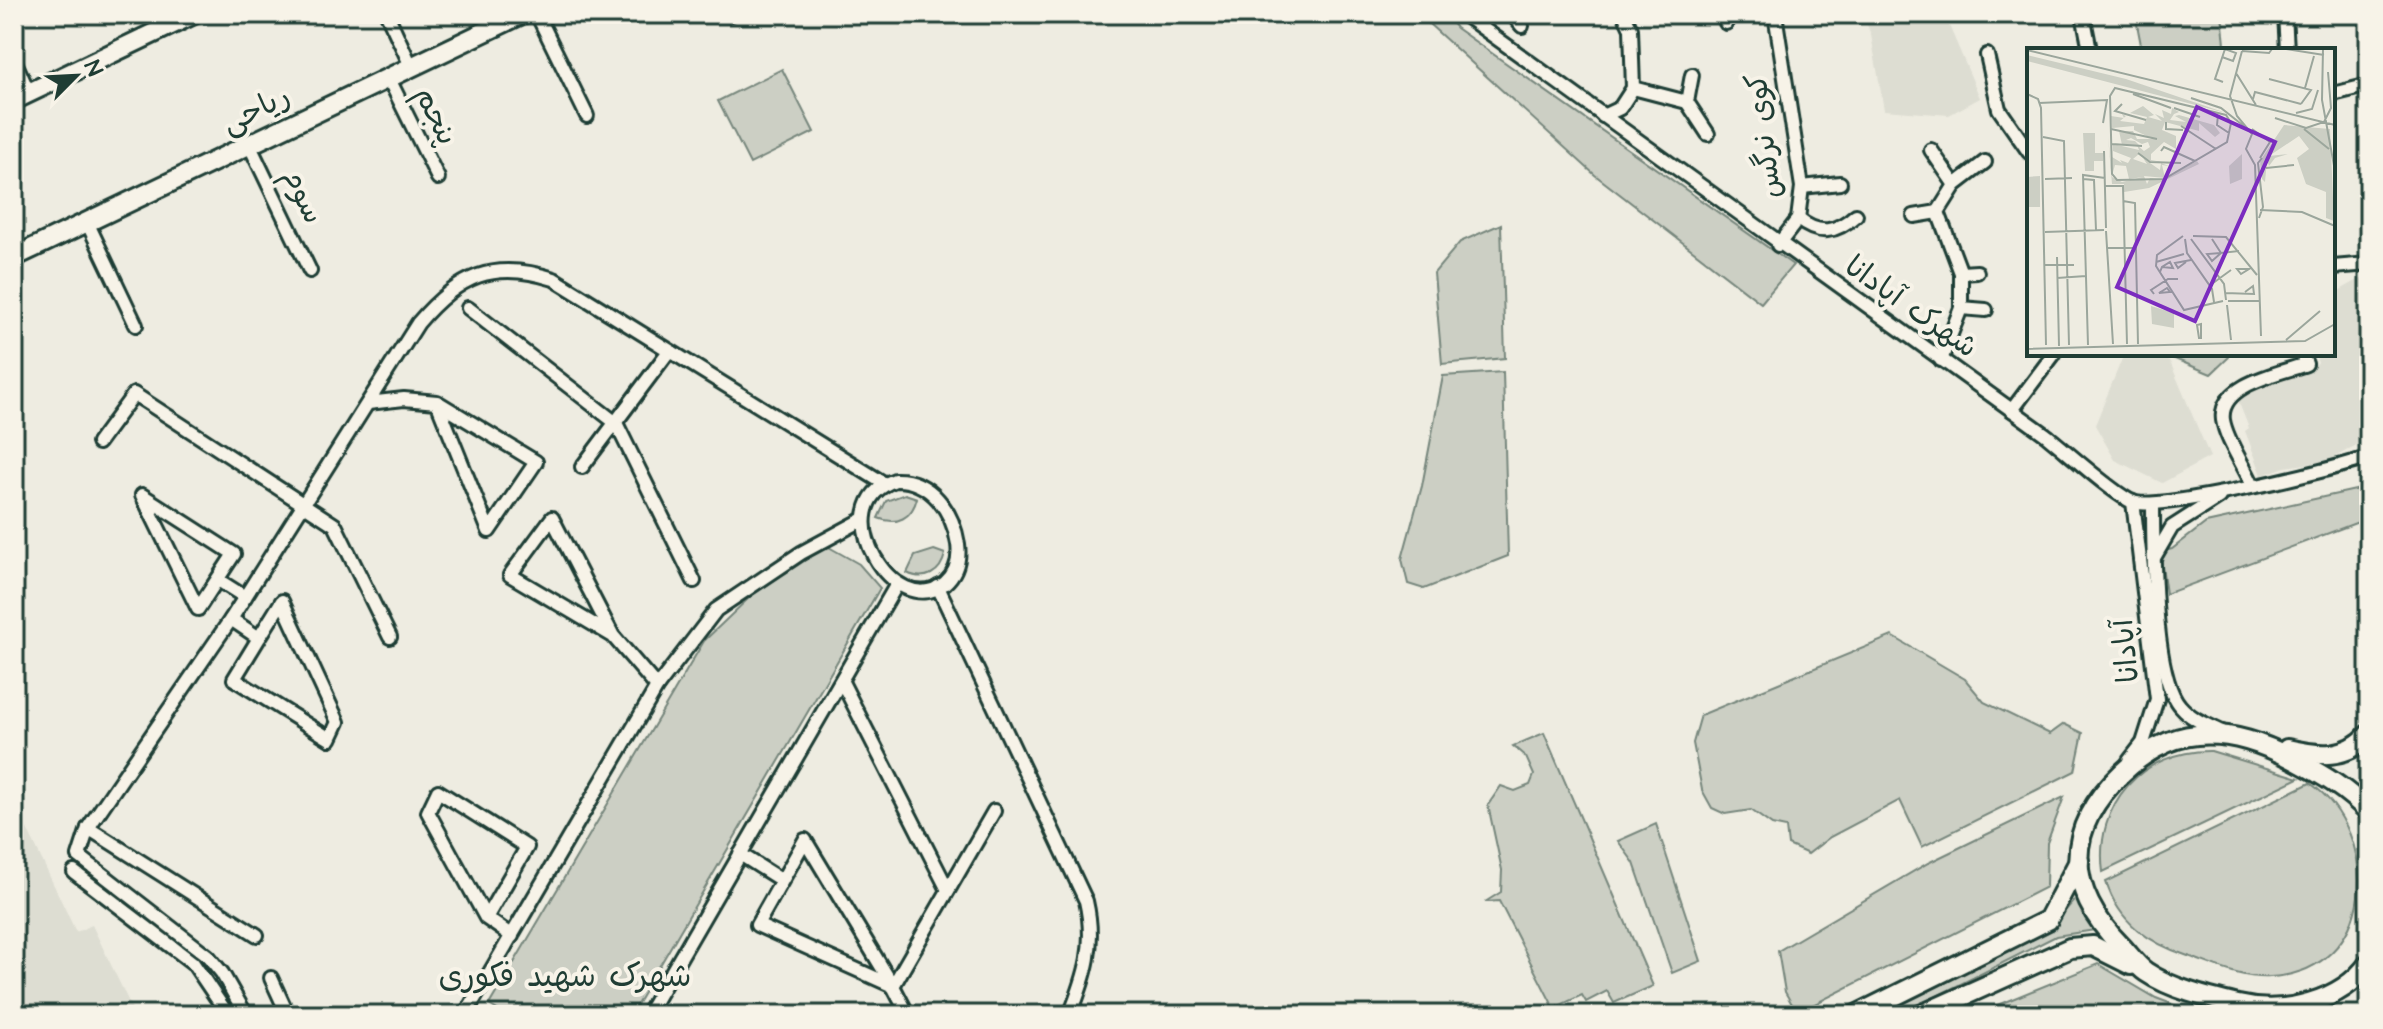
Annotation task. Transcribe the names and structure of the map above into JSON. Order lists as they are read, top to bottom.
{
  "streets": {
    "main road": ["ریاحی"],
    "street": [
      "پنجم",
      "کوی نرگس",
      "سوم",
      "شهرک آپادانا",
      "آپادانا"
    ]
  },
  "crossings": [
    ["ریاحی", "پنجم"],
    ["ریاحی", "سوم"],
    ["کوی نرگس", "شهرک آپادانا"],
    ["شهرک آپادانا", "آپادانا"]
  ],
  "districts": ["شهرک شهید فکوری"],
  "north": "top right"
}
